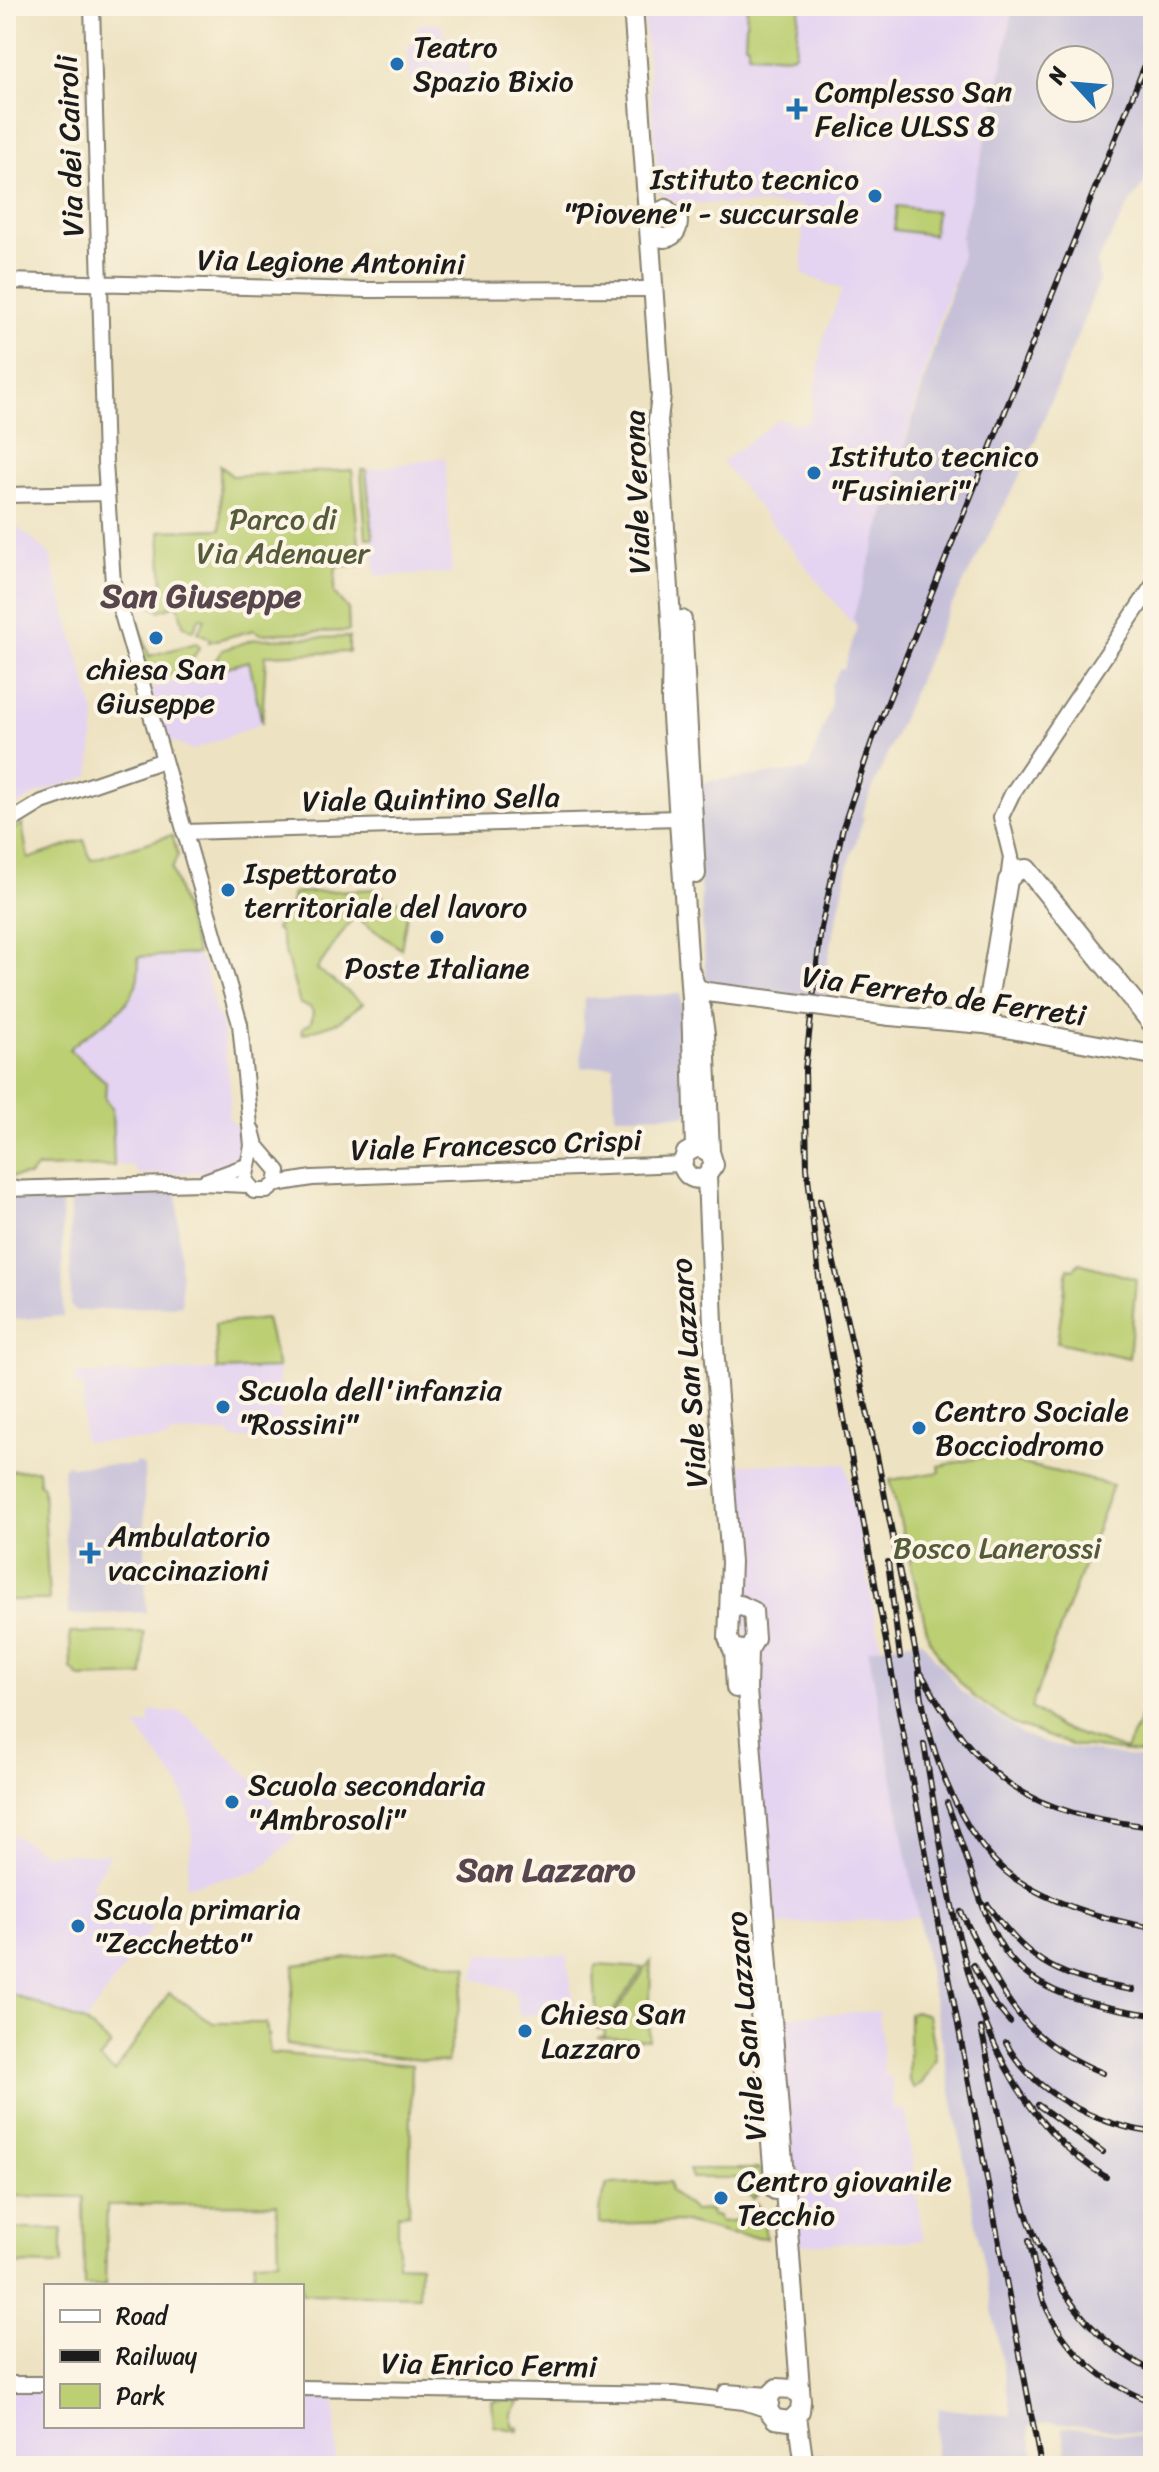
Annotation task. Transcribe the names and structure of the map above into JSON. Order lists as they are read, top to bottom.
{
  "streets": {
    "main road": ["Viale Verona", "Via Ferreto de Ferreti", "Viale San Lazzaro"],
    "street": [
      "Via dei Cairoli",
      "Via Legione Antonini",
      "Viale Quintino Sella",
      "Viale Francesco Crispi",
      "Via Enrico Fermi"
    ]
  },
  "crossings": [
    ["Via dei Cairoli", "Via Legione Antonini"],
    ["Via dei Cairoli", "Viale Quintino Sella"],
    ["Viale Verona", "Viale Quintino Sella"],
    ["Viale Verona", "Viale Francesco Crispi"],
    ["Viale Verona", "Viale San Lazzaro"],
    ["Viale Francesco Crispi", "Viale San Lazzaro"],
    ["Viale San Lazzaro", "Via Enrico Fermi"]
  ],
  "districts": ["San Giuseppe", "San Lazzaro"],
  "parks": ["Parco di Via Adenauer", "Bosco Lanerossi"],
  "places": {
    "other": [
      "Teatro Spazio Bixio",
      "Istituto tecnico \"Piovene\" - succursale",
      "Istituto tecnico \"Fusinieri\"",
      "chiesa San Giuseppe",
      "Ispettorato territoriale del lavoro",
      "Poste Italiane",
      "Scuola dell'infanzia \"Rossini\"",
      "Centro Sociale Bocciodromo",
      "Scuola secondaria \"Ambrosoli\"",
      "Scuola primaria \"Zecchetto\"",
      "Chiesa San Lazzaro",
      "Centro giovanile Tecchio"
    ],
    "health": ["Complesso San Felice ULSS 8", "Ambulatorio vaccinazioni"]
  },
  "legend": ["Road", "Railway", "Park"],
  "north": "top left"
}
